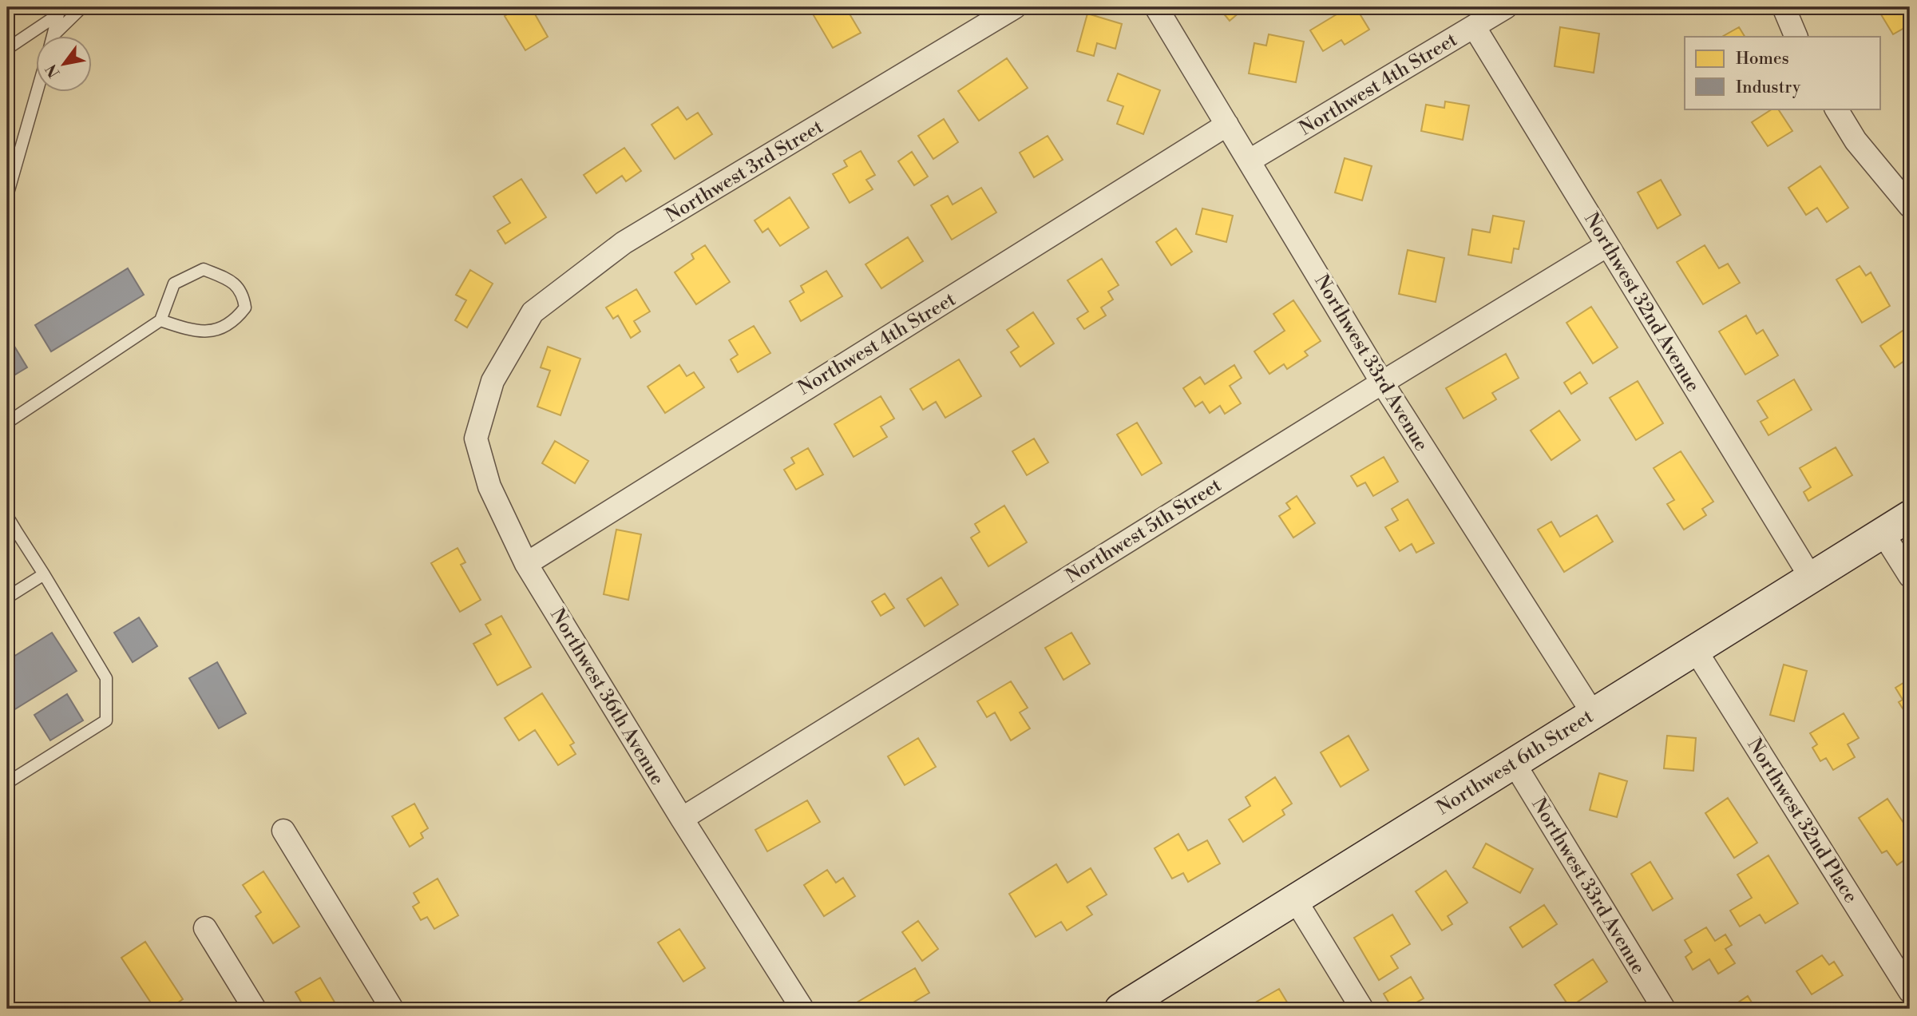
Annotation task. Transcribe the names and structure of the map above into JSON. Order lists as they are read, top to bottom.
{
  "streets": {
    "main road": ["Northwest 6th Street"],
    "street": [
      "Northwest 4th Street",
      "Northwest 3rd Street",
      "Northwest 32nd Avenue",
      "Northwest 33rd Avenue",
      "Northwest 5th Street",
      "Northwest 36th Avenue",
      "Northwest 32nd Place"
    ]
  },
  "crossings": [
    ["Northwest 4th Street", "Northwest 32nd Avenue"],
    ["Northwest 4th Street", "Northwest 33rd Avenue"],
    ["Northwest 4th Street", "Northwest 36th Avenue"],
    ["Northwest 3rd Street", "Northwest 36th Avenue"],
    ["Northwest 32nd Avenue", "Northwest 5th Street"],
    ["Northwest 32nd Avenue", "Northwest 6th Street"],
    ["Northwest 33rd Avenue", "Northwest 5th Street"],
    ["Northwest 33rd Avenue", "Northwest 6th Street"],
    ["Northwest 5th Street", "Northwest 36th Avenue"],
    ["Northwest 6th Street", "Northwest 32nd Place"]
  ],
  "legend": ["Homes", "Industry"],
  "north": "bottom left"
}
